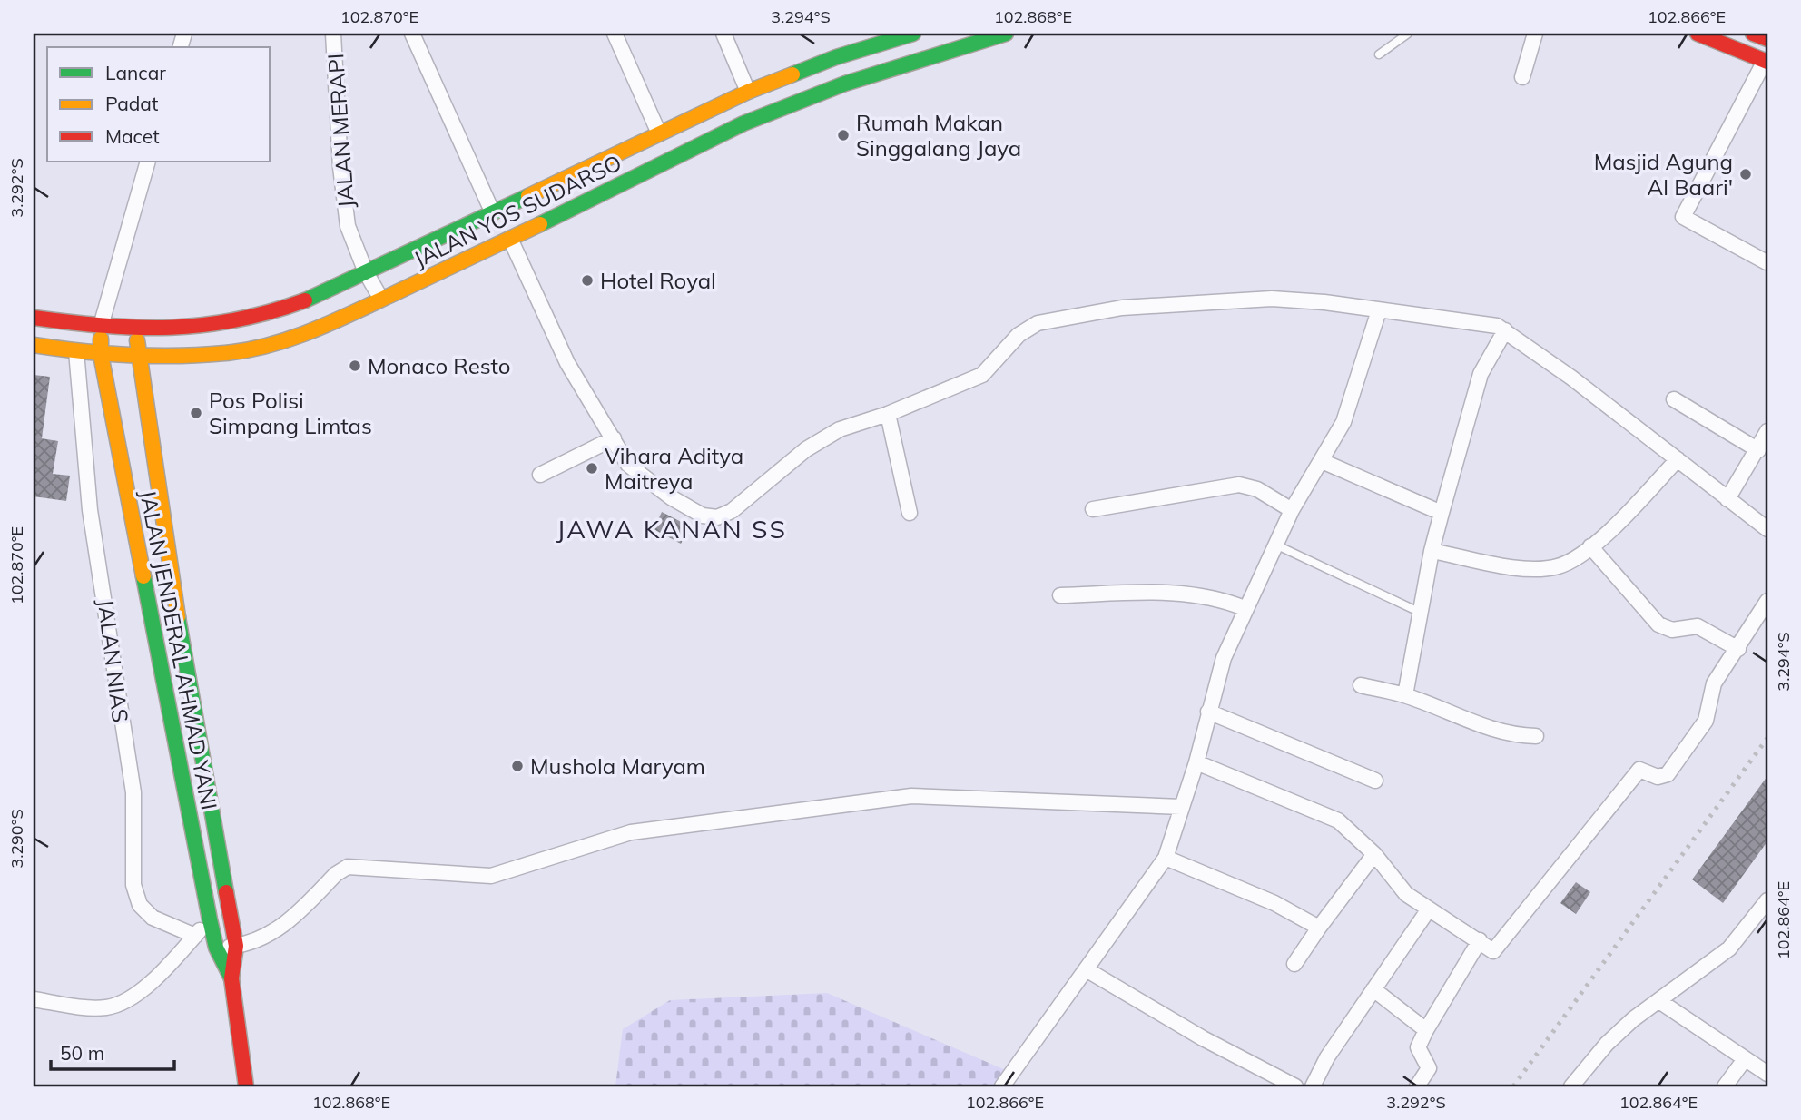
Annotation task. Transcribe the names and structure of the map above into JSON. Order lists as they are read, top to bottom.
{
  "streets": {
    "highway": ["JALAN YOS SUDARSO", "JALAN JENDERAL AHMAD YANI"],
    "street": ["JALAN MERAPI", "JALAN NIAS"]
  },
  "crossings": [
    ["JALAN MERAPI", "JALAN YOS SUDARSO"],
    ["JALAN YOS SUDARSO", "JALAN JENDERAL AHMAD YANI"],
    ["JALAN YOS SUDARSO", "JALAN NIAS"]
  ],
  "districts": ["JAWA KANAN SS"],
  "places": [
    "Rumah Makan Singgalang Jaya",
    "Masjid Agung Al Baari'",
    "Hotel Royal",
    "Monaco Resto",
    "Pos Polisi Simpang Limtas",
    "Vihara Aditya Maitreya",
    "Mushola Maryam"
  ],
  "legend": ["Lancar", "Padat", "Macet"],
  "scale_bar": "50 m",
  "coordinates": [
    "102.870°E",
    "3.294°S",
    "102.868°E",
    "102.866°E",
    "3.292°S",
    "3.290°S",
    "102.864°E"
  ]
}
